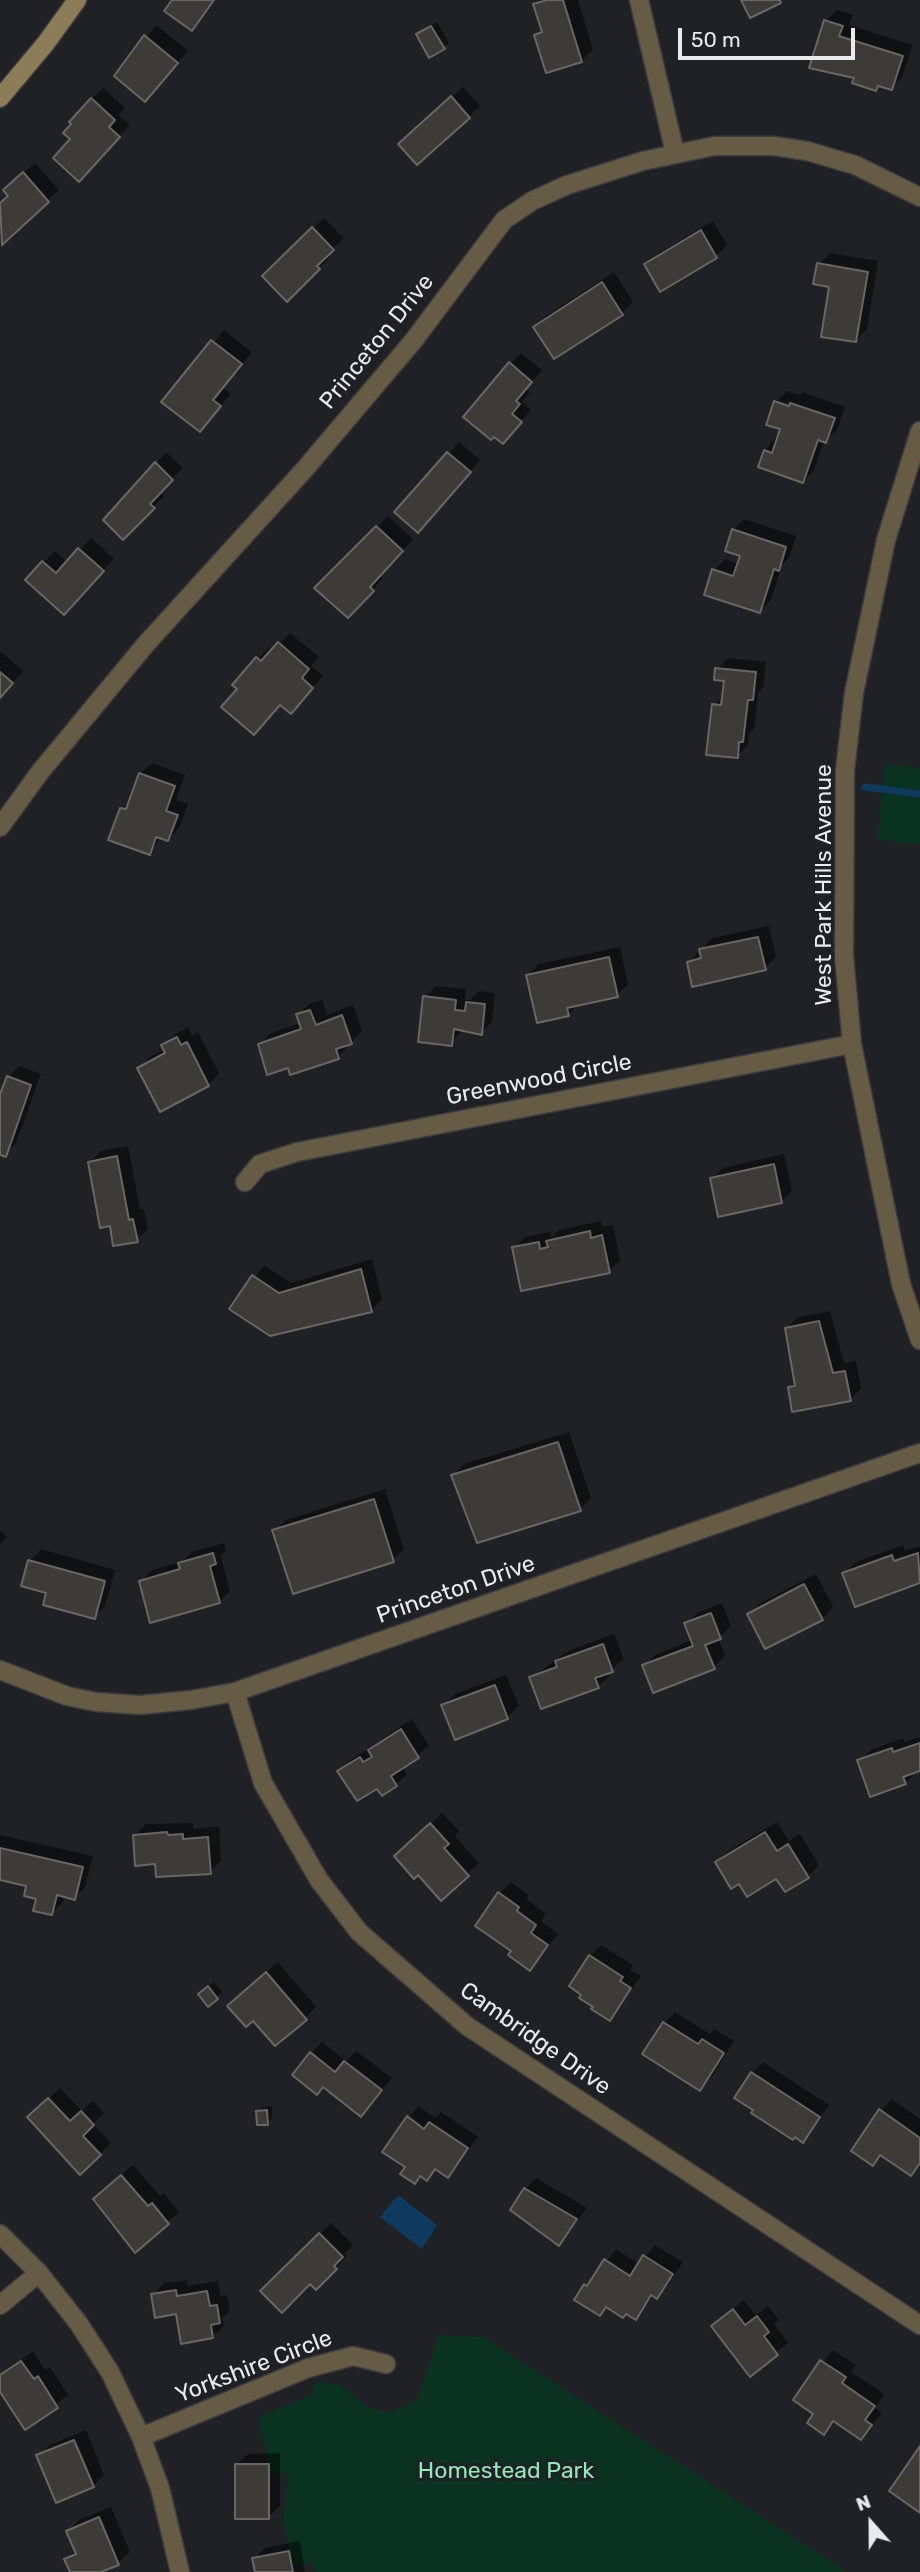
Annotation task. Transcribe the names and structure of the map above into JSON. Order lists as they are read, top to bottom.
{
  "streets": {
    "street": [
      "Princeton Drive",
      "West Park Hills Avenue",
      "Greenwood Circle",
      "Cambridge Drive",
      "Yorkshire Circle"
    ]
  },
  "crossings": [
    ["Princeton Drive", "Cambridge Drive"],
    ["West Park Hills Avenue", "Greenwood Circle"]
  ],
  "parks": ["Homestead Park"],
  "scale_bar": "50 m",
  "north": "top"
}
